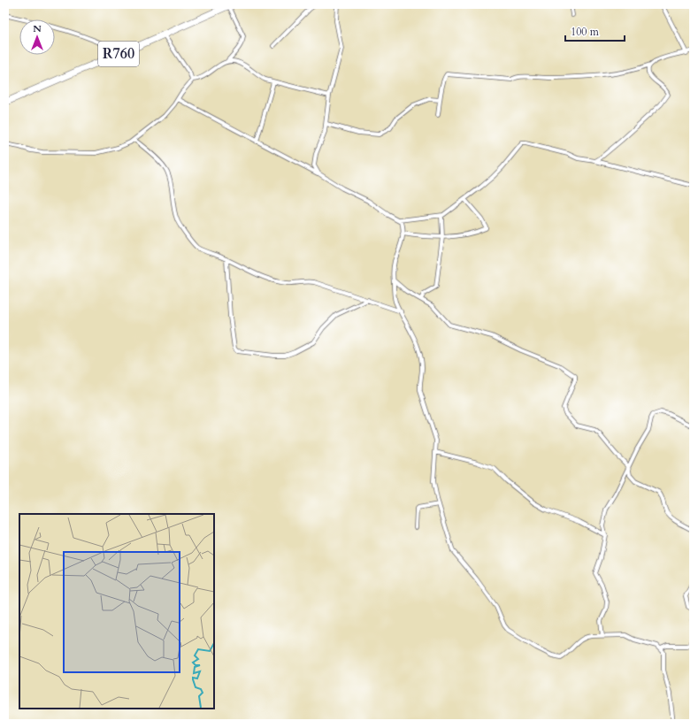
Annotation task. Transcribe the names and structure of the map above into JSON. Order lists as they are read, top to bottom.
{
  "streets": {
    "main road": ["R760"]
  },
  "scale_bar": "100 m",
  "north": "top"
}
